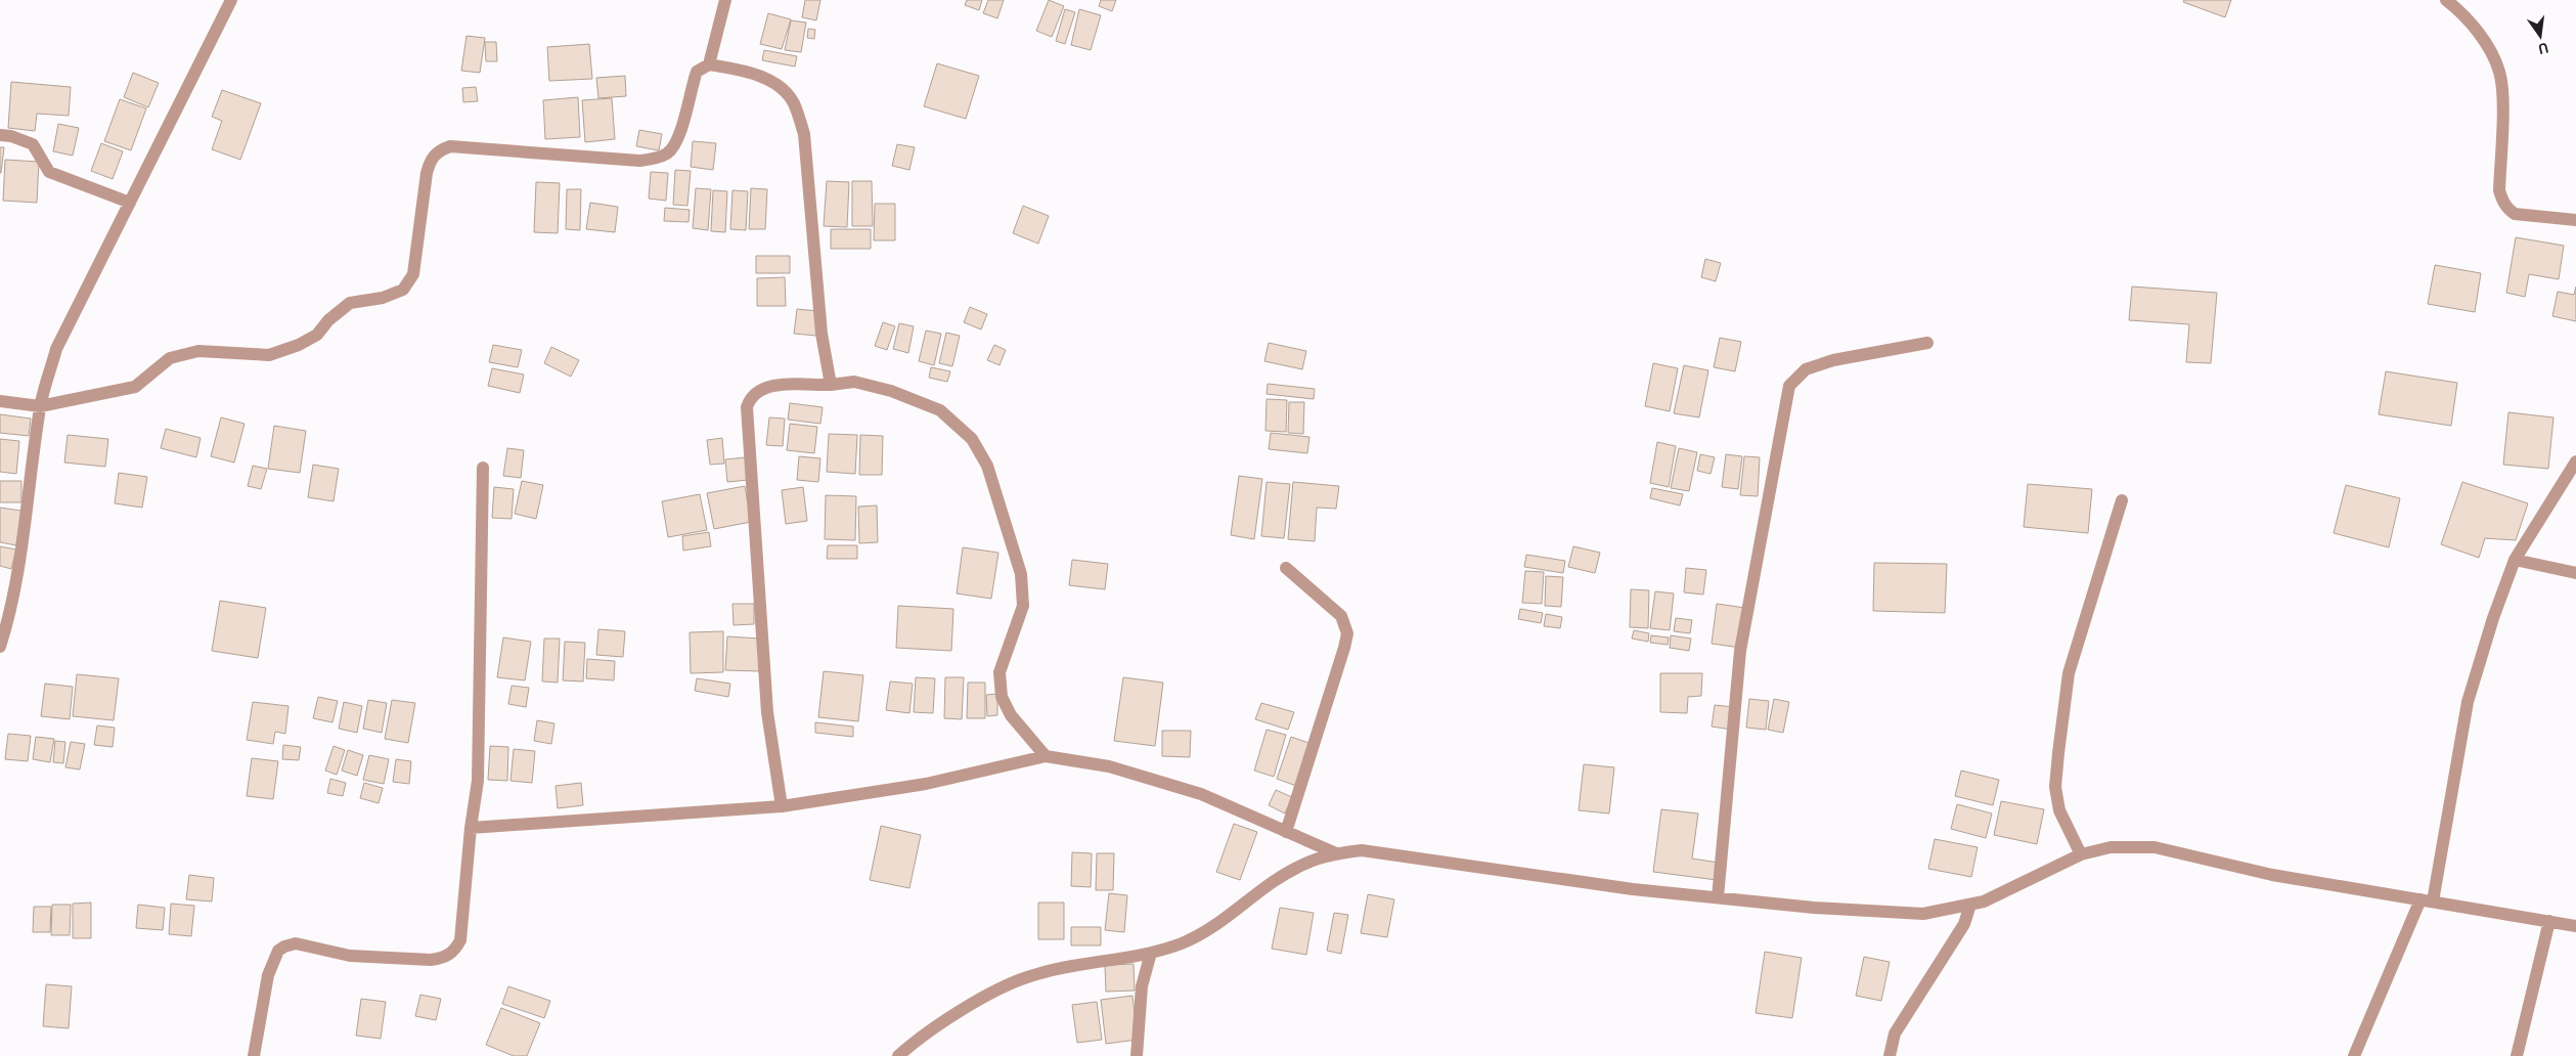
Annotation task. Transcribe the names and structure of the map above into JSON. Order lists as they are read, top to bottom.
{
  "north": "bottom"
}
